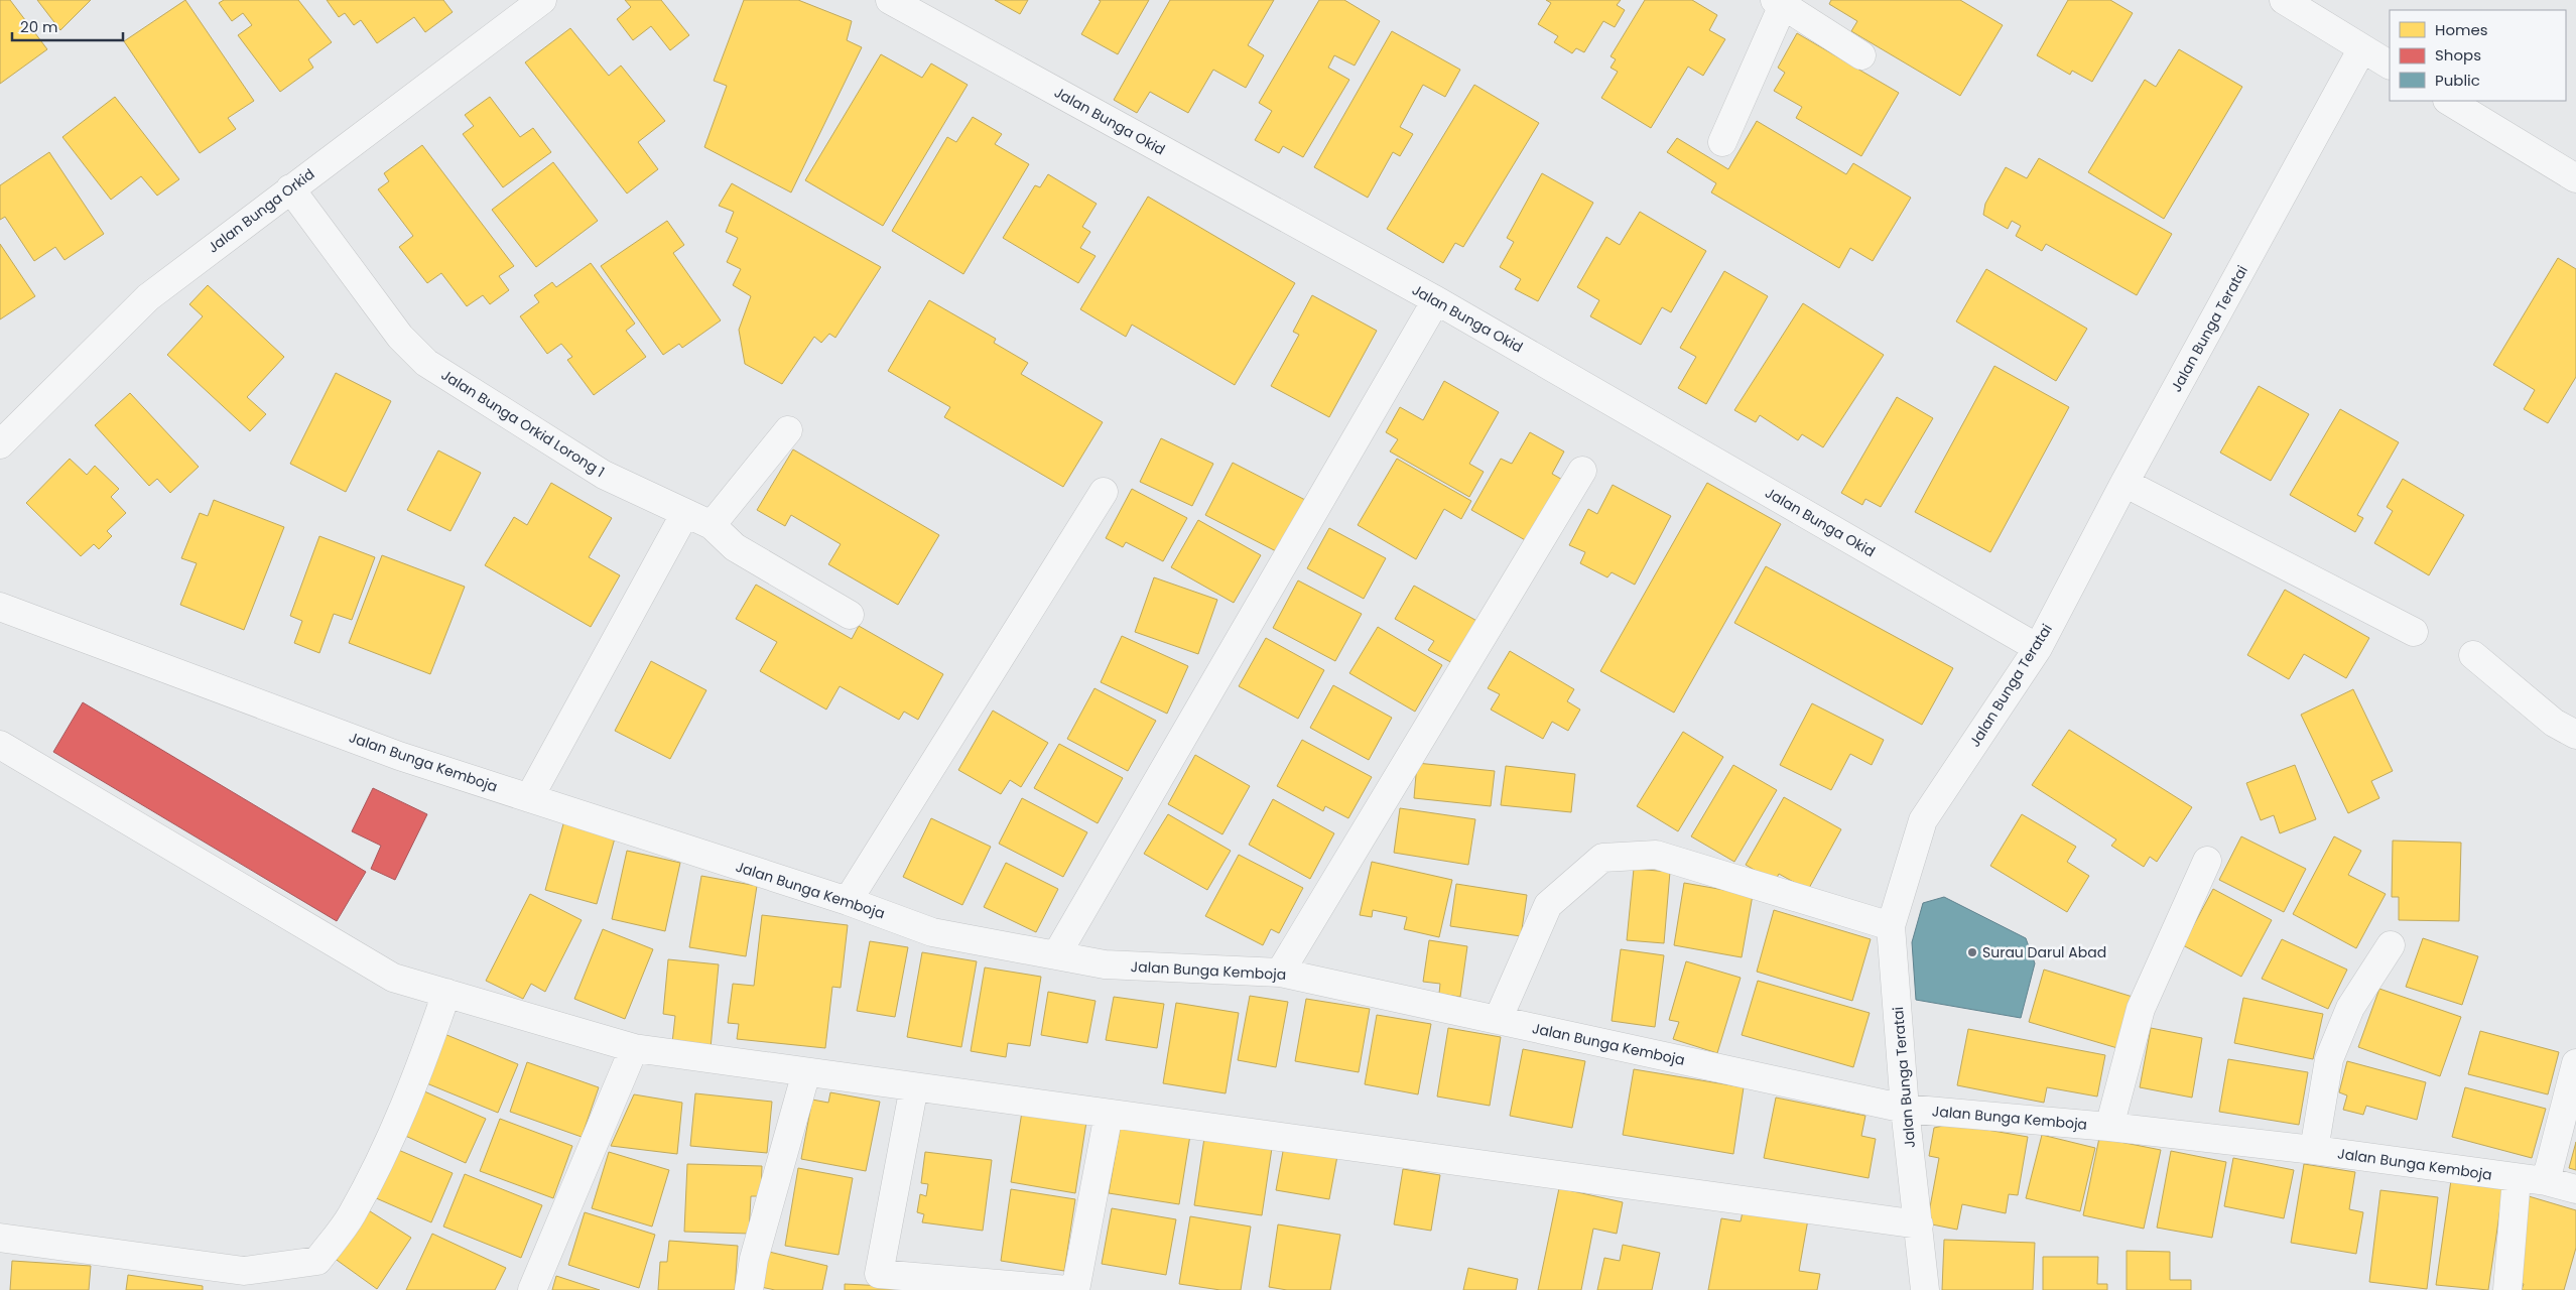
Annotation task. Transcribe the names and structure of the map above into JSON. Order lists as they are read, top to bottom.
{
  "streets": {
    "street": [
      "Jalan Bunga Okid",
      "Jalan Bunga Orkid",
      "Jalan Bunga Teratai",
      "Jalan Bunga Orkid Lorong 1",
      "Jalan Bunga Kemboja"
    ]
  },
  "crossings": [
    ["Jalan Bunga Okid", "Jalan Bunga Teratai"],
    ["Jalan Bunga Orkid", "Jalan Bunga Orkid Lorong 1"],
    ["Jalan Bunga Teratai", "Jalan Bunga Kemboja"]
  ],
  "places": ["Surau Darul Abad"],
  "legend": ["Homes", "Shops", "Public"],
  "scale_bar": "20 m"
}
